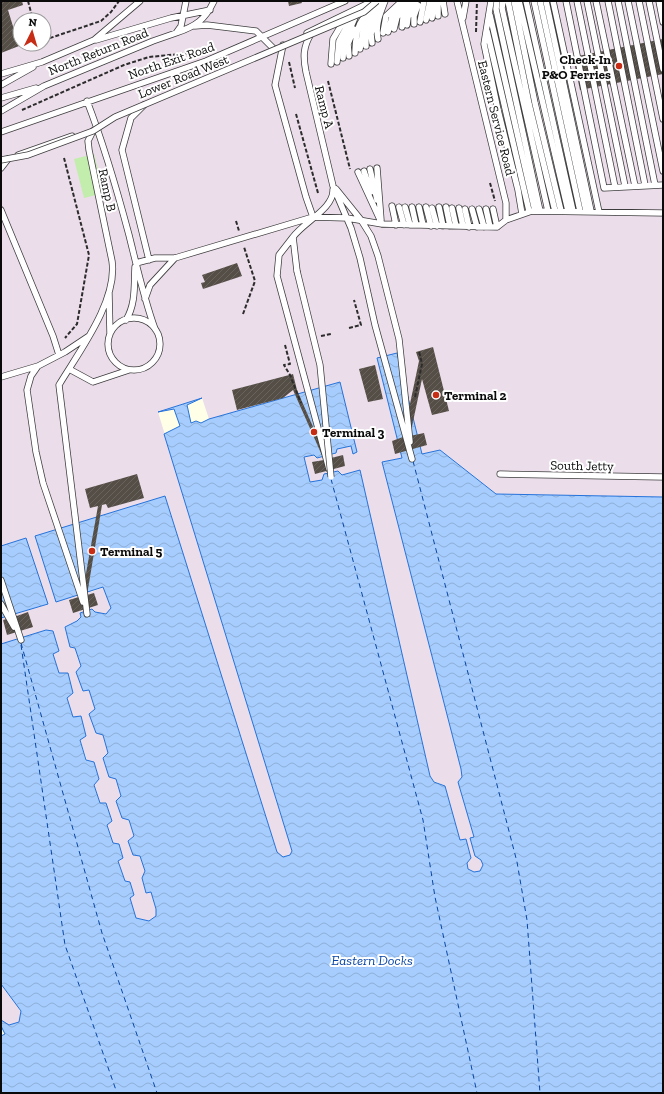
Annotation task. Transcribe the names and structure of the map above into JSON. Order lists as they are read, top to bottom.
{
  "streets": {
    "lane": [
      "North Return Road",
      "North Exit Road",
      "Lower Road West",
      "Ramp A",
      "Eastern Service Road",
      "Ramp B",
      "South Jetty"
    ]
  },
  "crossings": [
    ["Lower Road West", "Ramp B"]
  ],
  "water": ["Eastern Docks"],
  "places": [
    "Check-In P&O Ferries",
    "Terminal 2",
    "Terminal 3",
    "Terminal 5"
  ],
  "north": "top"
}
